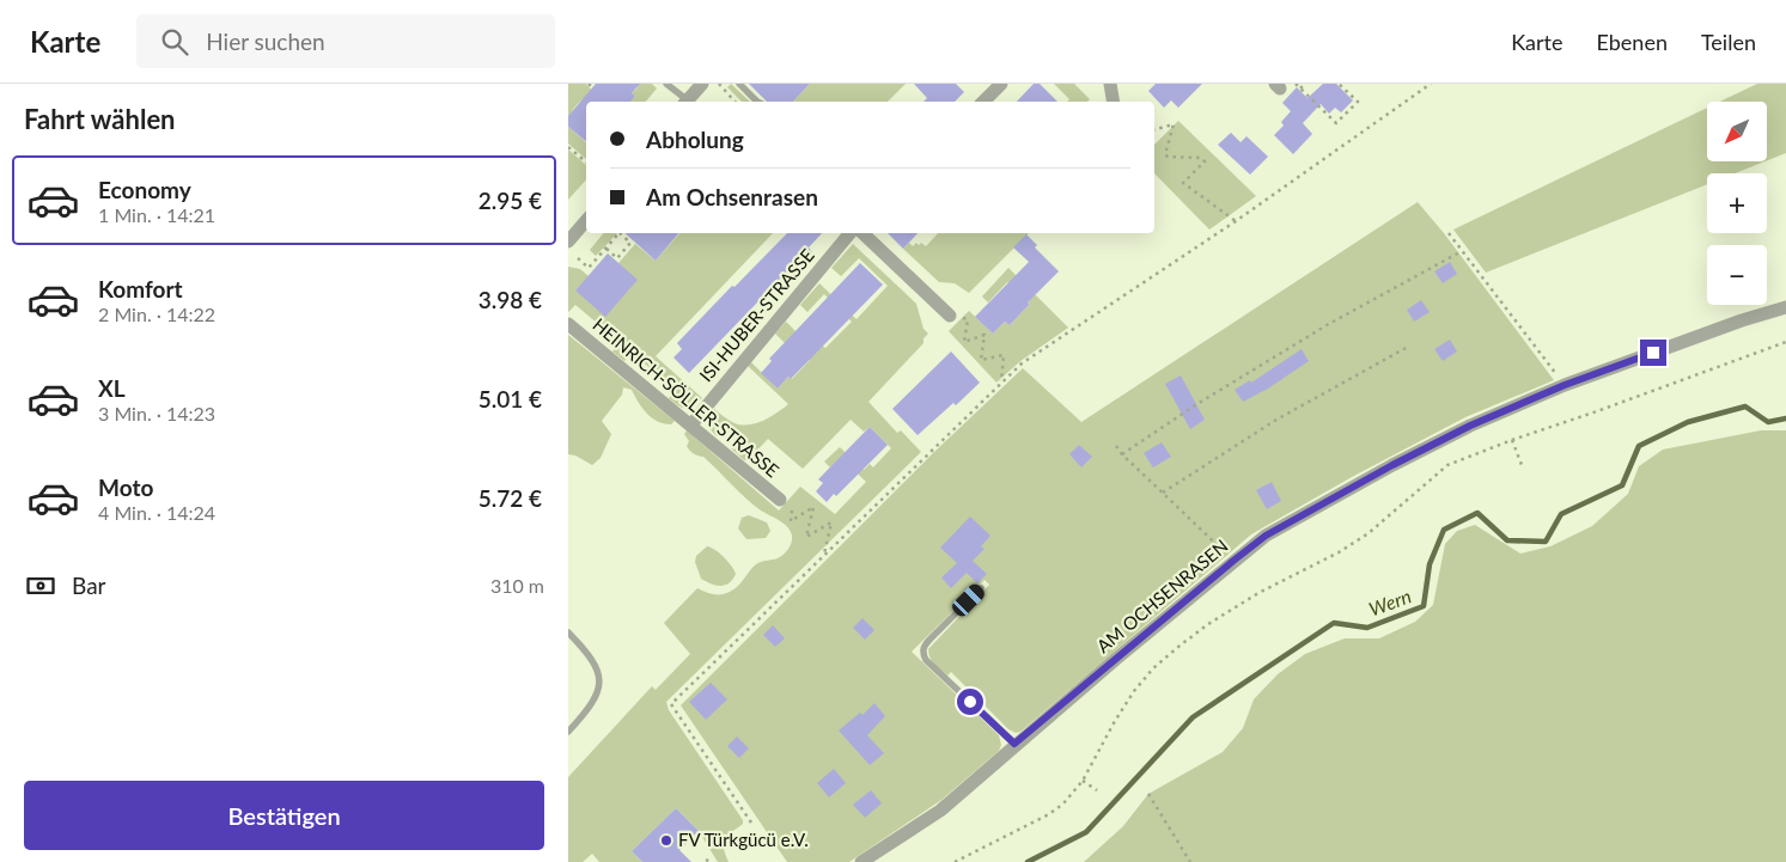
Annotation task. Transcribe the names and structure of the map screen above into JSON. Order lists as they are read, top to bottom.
{
  "streets": {
    "street": ["ISI-HUBER-STRASSE", "HEINRICH-SÖLLER-STRASSE", "AM OCHSENRASEN"]
  },
  "crossings": [
    ["ISI-HUBER-STRASSE", "HEINRICH-SÖLLER-STRASSE"]
  ],
  "water": ["Wern"],
  "places": ["FV Türkgücü e.V."],
  "north": "bottom left",
  "page": {
    "header": "Karte",
    "search": "Hier suchen",
    "nav": ["Karte", "Ebenen", "Teilen"],
    "heading": "Fahrt wählen",
    "map_buttons": ["+", "−"],
    "banner": ["Abholung", "Am Ochsenrasen"],
    "list": [
      {
        "name": "Economy",
        "note": "1 Min. · 14:21",
        "value": "2.95 €"
      },
      {
        "name": "Komfort",
        "note": "2 Min. · 14:22",
        "value": "3.98 €"
      },
      {
        "name": "XL",
        "note": "3 Min. · 14:23",
        "value": "5.01 €"
      },
      {
        "name": "Moto",
        "note": "4 Min. · 14:24",
        "value": "5.72 €"
      }
    ],
    "pay": ["Bar", "310 m"],
    "buttons": "Bestätigen"
  }
}
